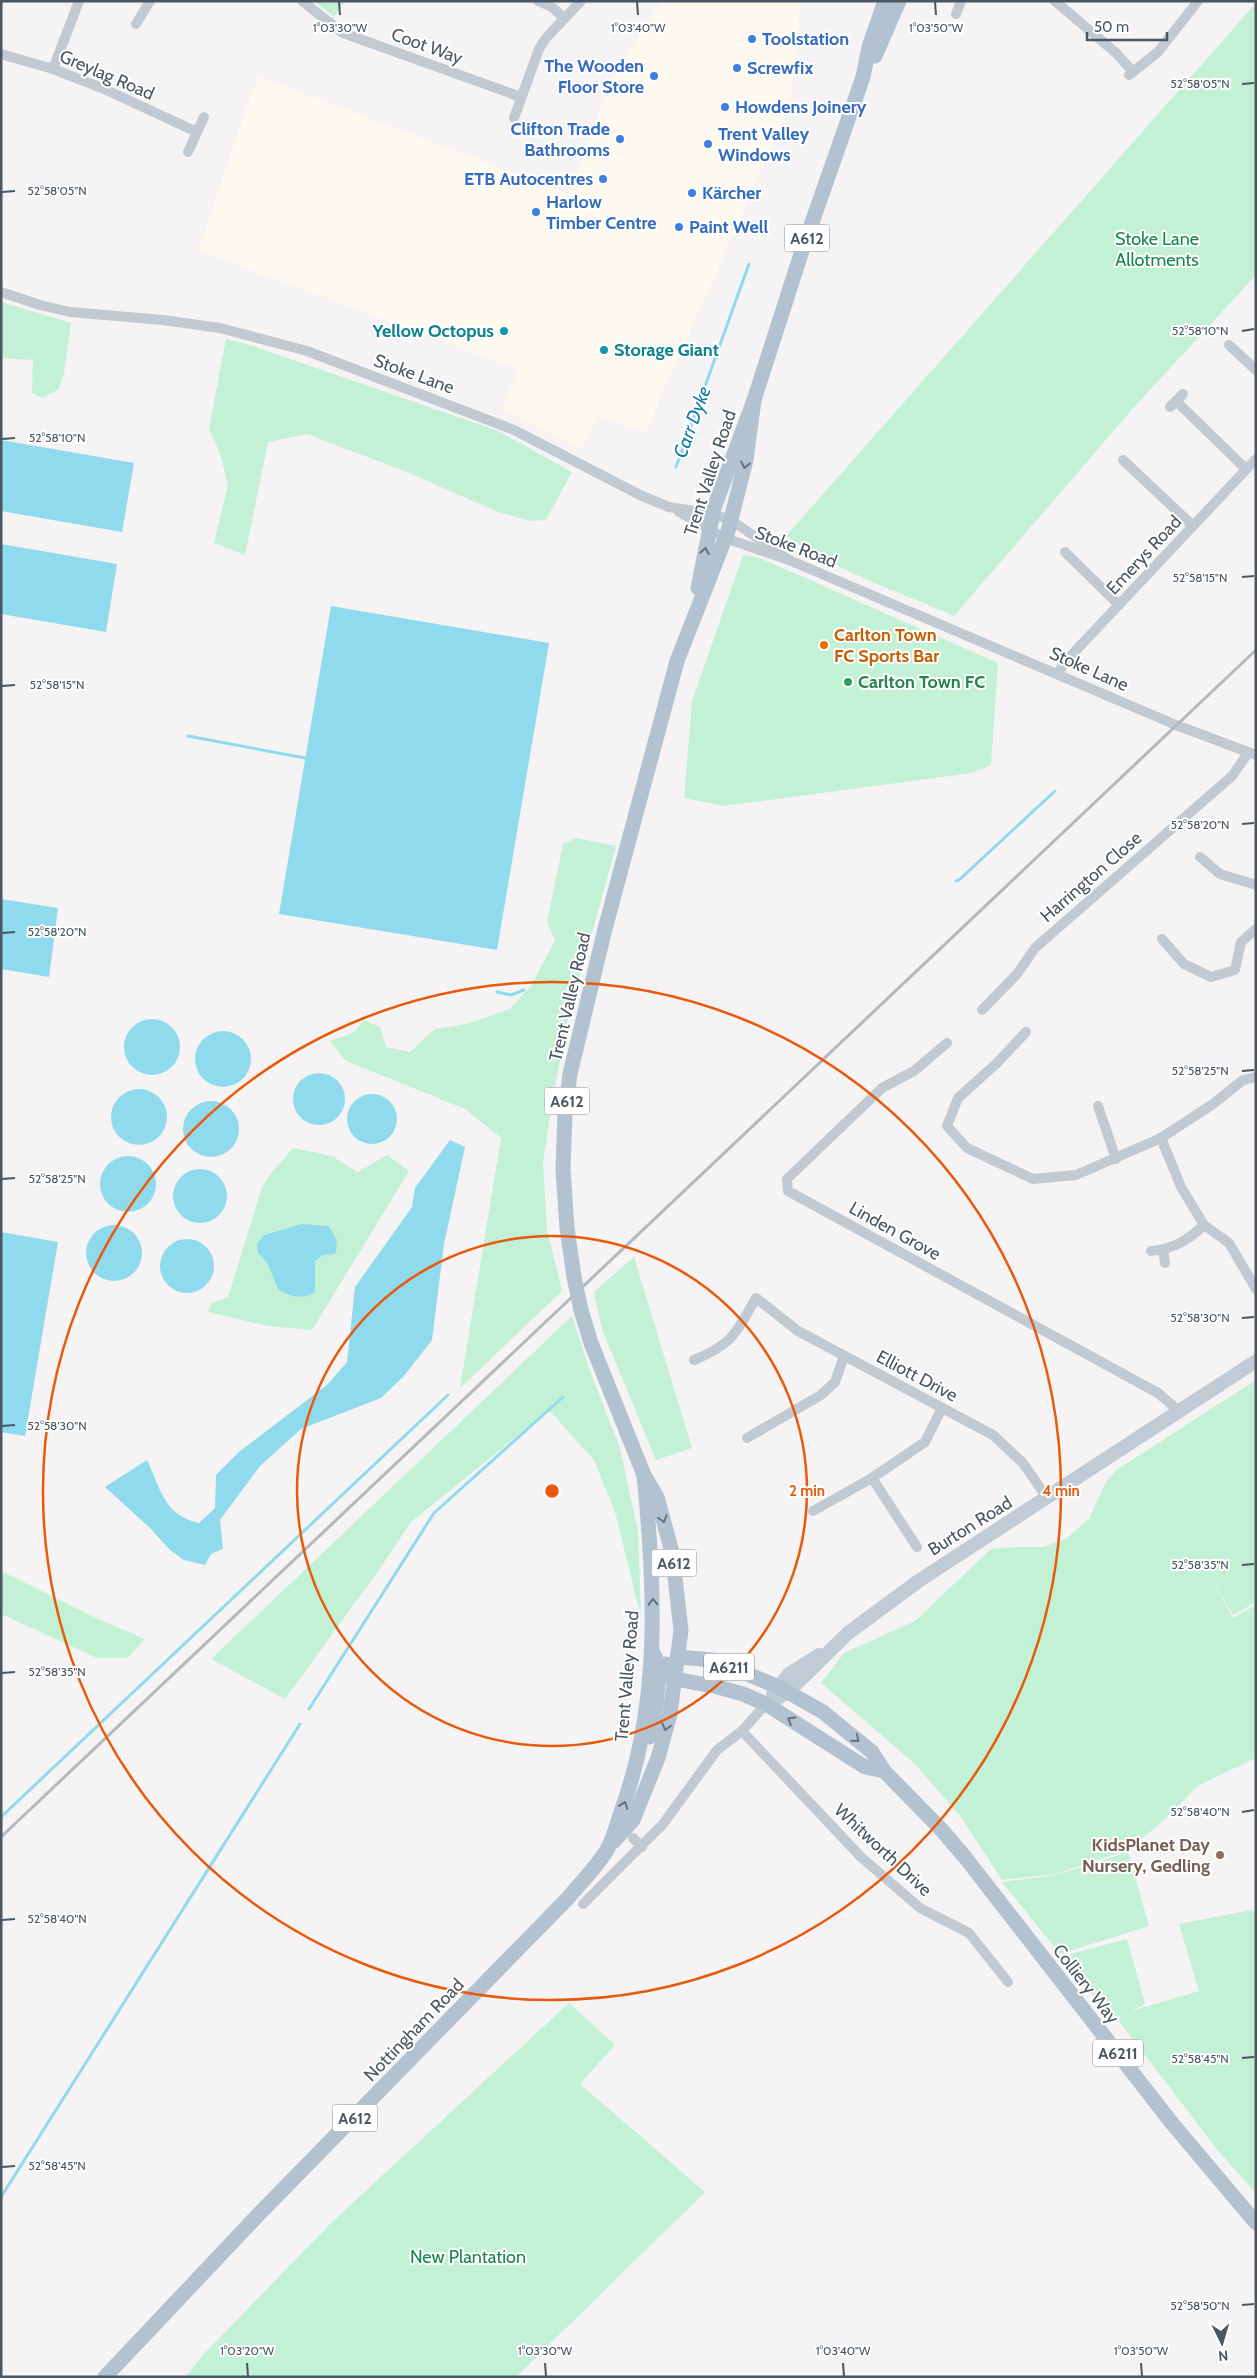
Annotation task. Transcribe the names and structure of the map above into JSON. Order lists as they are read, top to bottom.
{
  "streets": {
    "main road": [
      "A612",
      "Trent Valley Road",
      "A6211",
      "Colliery Way",
      "Nottingham Road"
    ],
    "street": [
      "Coot Way",
      "Greylag Road",
      "Stoke Lane",
      "Stoke Road",
      "Emerys Road",
      "Harrington Close",
      "Linden Grove",
      "Elliott Drive",
      "Burton Road",
      "Whitworth Drive"
    ]
  },
  "crossings": [
    ["A612", "Trent Valley Road"],
    ["Stoke Lane", "Trent Valley Road"],
    ["Stoke Lane", "Stoke Road"],
    ["Stoke Lane", "Emerys Road"],
    ["Stoke Lane", "Harrington Close"],
    ["Trent Valley Road", "Stoke Road"],
    ["Trent Valley Road", "Colliery Way"],
    ["Trent Valley Road", "Nottingham Road"],
    ["Linden Grove", "Burton Road"],
    ["Elliott Drive", "Burton Road"],
    ["Burton Road", "Whitworth Drive"],
    ["Burton Road", "Colliery Way"]
  ],
  "water": ["Carr Dyke"],
  "parks": ["Stoke Lane Allotments", "New Plantation"],
  "places": [
    "Toolstation",
    "Screwfix",
    "The Wooden Floor Store",
    "Howdens Joinery",
    "Clifton Trade Bathrooms",
    "Trent Valley Windows",
    "ETB Autocentres",
    "Kärcher",
    "Harlow Timber Centre",
    "Paint Well",
    "Yellow Octopus",
    "Storage Giant",
    "Carlton Town FC Sports Bar",
    "Carlton Town FC",
    "KidsPlanet Day Nursery, Gedling"
  ],
  "scale_bar": "50 m",
  "north": "bottom",
  "coordinates": [
    "1°03'30\"W",
    "1°03'40\"W",
    "1°03'50\"W",
    "52°58'05\"N",
    "52°58'10\"N",
    "52°58'15\"N",
    "52°58'20\"N",
    "52°58'25\"N",
    "52°58'30\"N",
    "52°58'35\"N",
    "52°58'40\"N",
    "52°58'45\"N",
    "52°58'50\"N",
    "1°03'20\"W"
  ],
  "rings": ["2 min", "4 min"]
}
